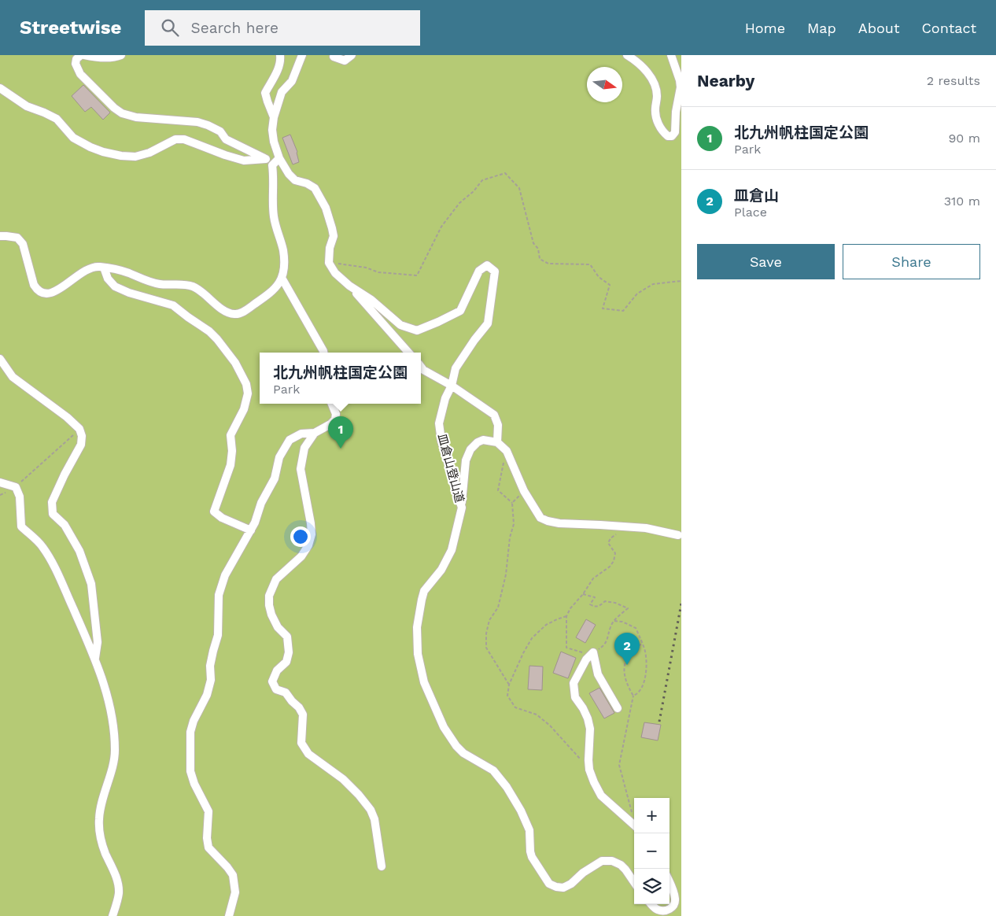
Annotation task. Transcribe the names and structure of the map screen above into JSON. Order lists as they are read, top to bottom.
{
  "streets": {
    "street": ["皿倉山登山道"]
  },
  "north": "right",
  "page": {
    "header": "Streetwise",
    "search": "Search here",
    "nav": [
      "Home",
      "Map",
      "About",
      "Contact"
    ],
    "heading": ["Nearby", "2 results"],
    "list": [
      {
        "mark": "1",
        "name": "北九州帆柱国定公園",
        "note": "Park",
        "value": "90 m"
      },
      {
        "mark": "2",
        "name": "皿倉山",
        "note": "Place",
        "value": "310 m"
      }
    ],
    "buttons": ["Save", "Share"],
    "popup": ["北九州帆柱国定公園", "Park"],
    "pins": ["1", "2"],
    "map_buttons": ["+", "−"]
  }
}
